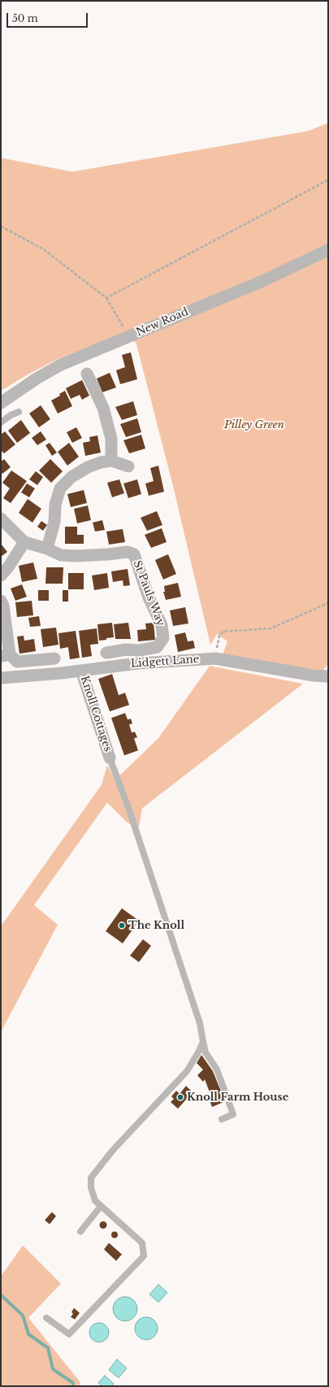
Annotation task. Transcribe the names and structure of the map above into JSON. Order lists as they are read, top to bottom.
{
  "streets": {
    "street": [
      "New Road",
      "St Pauls Way",
      "Lidgett Lane",
      "Knoll Cottages"
    ]
  },
  "crossings": [
    ["Lidgett Lane", "Knoll Cottages"]
  ],
  "parks": ["Pilley Green"],
  "places": ["The Knoll", "Knoll Farm House"],
  "scale_bar": "50 m"
}
